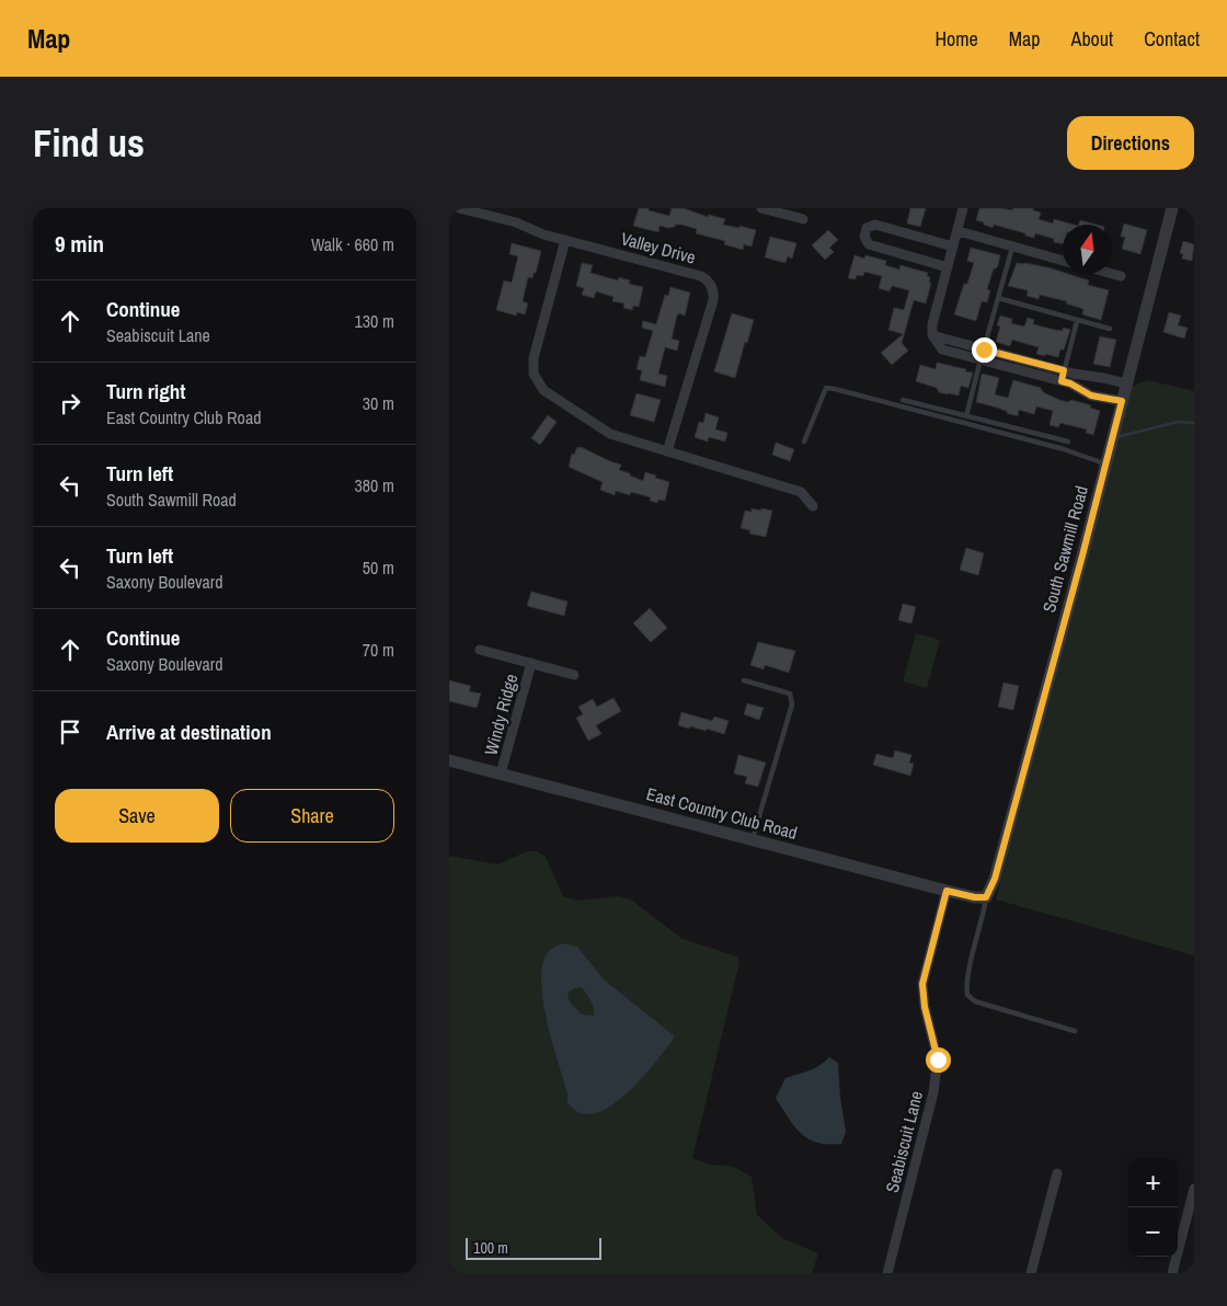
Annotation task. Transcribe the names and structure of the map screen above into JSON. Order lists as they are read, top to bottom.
{
  "streets": {
    "street": [
      "Valley Drive",
      "South Sawmill Road",
      "Windy Ridge",
      "East Country Club Road",
      "Seabiscuit Lane"
    ]
  },
  "crossings": [
    ["South Sawmill Road", "East Country Club Road"],
    ["Windy Ridge", "East Country Club Road"],
    ["East Country Club Road", "Seabiscuit Lane"]
  ],
  "scale_bar": "100 m",
  "north": "top",
  "page": {
    "header": "Map",
    "nav": [
      "Home",
      "Map",
      "About",
      "Contact"
    ],
    "buttons": [
      "Directions",
      ["Save", "Share"]
    ],
    "title": "Find us",
    "heading": ["9 min", "Walk · 660 m"],
    "list": [
      ["Continue", "Seabiscuit Lane", "130 m"],
      ["Turn right", "East Country Club Road", "30 m"],
      ["Turn left", "South Sawmill Road", "380 m"],
      ["Turn left", "Saxony Boulevard", "50 m"],
      ["Continue", "Saxony Boulevard", "70 m"],
      "Arrive at destination"
    ],
    "map_buttons": ["+", "−"],
    "scale": "100 m"
  }
}
